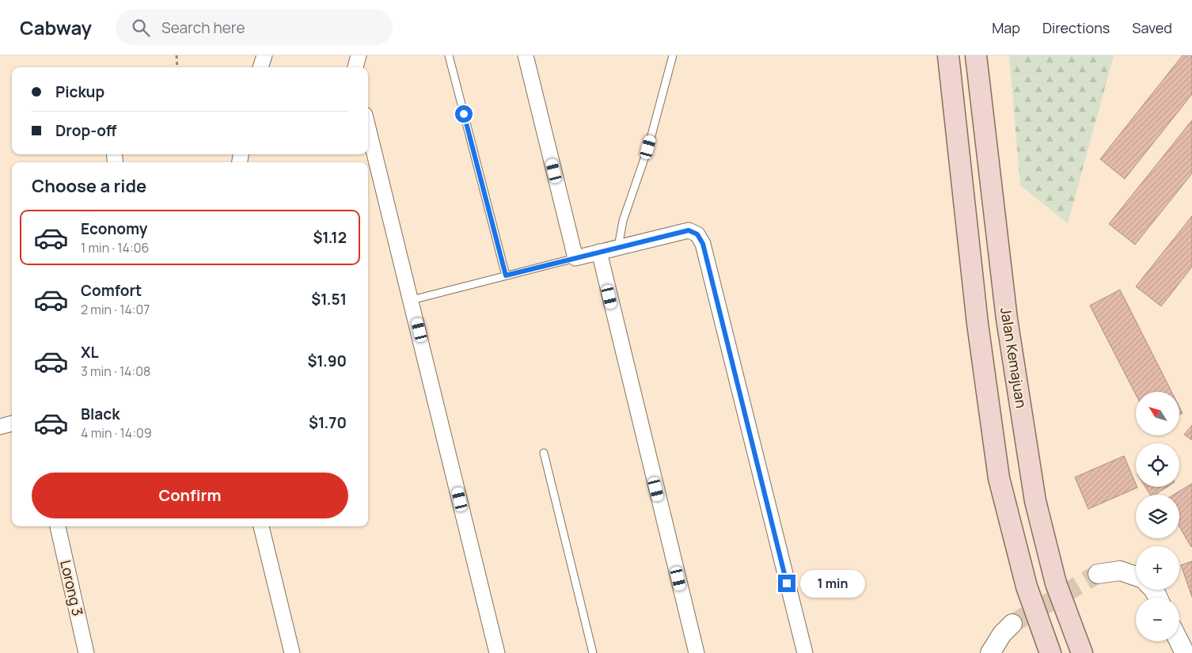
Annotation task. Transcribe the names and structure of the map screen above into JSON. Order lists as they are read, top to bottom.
{
  "streets": {
    "main road": ["Jalan Kemajuan"],
    "street": ["Lorong 3"]
  },
  "north": "top left",
  "page": {
    "header": "Cabway",
    "search": "Search here",
    "nav": ["Map", "Directions", "Saved"],
    "banner": ["Pickup", "Drop-off"],
    "heading": "Choose a ride",
    "list": [
      {
        "name": "Economy",
        "note": "1 min · 14:06",
        "value": "$1.12"
      },
      {
        "name": "Comfort",
        "note": "2 min · 14:07",
        "value": "$1.51"
      },
      {
        "name": "XL",
        "note": "3 min · 14:08",
        "value": "$1.90"
      },
      {
        "name": "Black",
        "note": "4 min · 14:09",
        "value": "$1.70"
      }
    ],
    "map_buttons": ["+", "−"],
    "buttons": "Confirm",
    "bubble": "1 min"
  }
}
